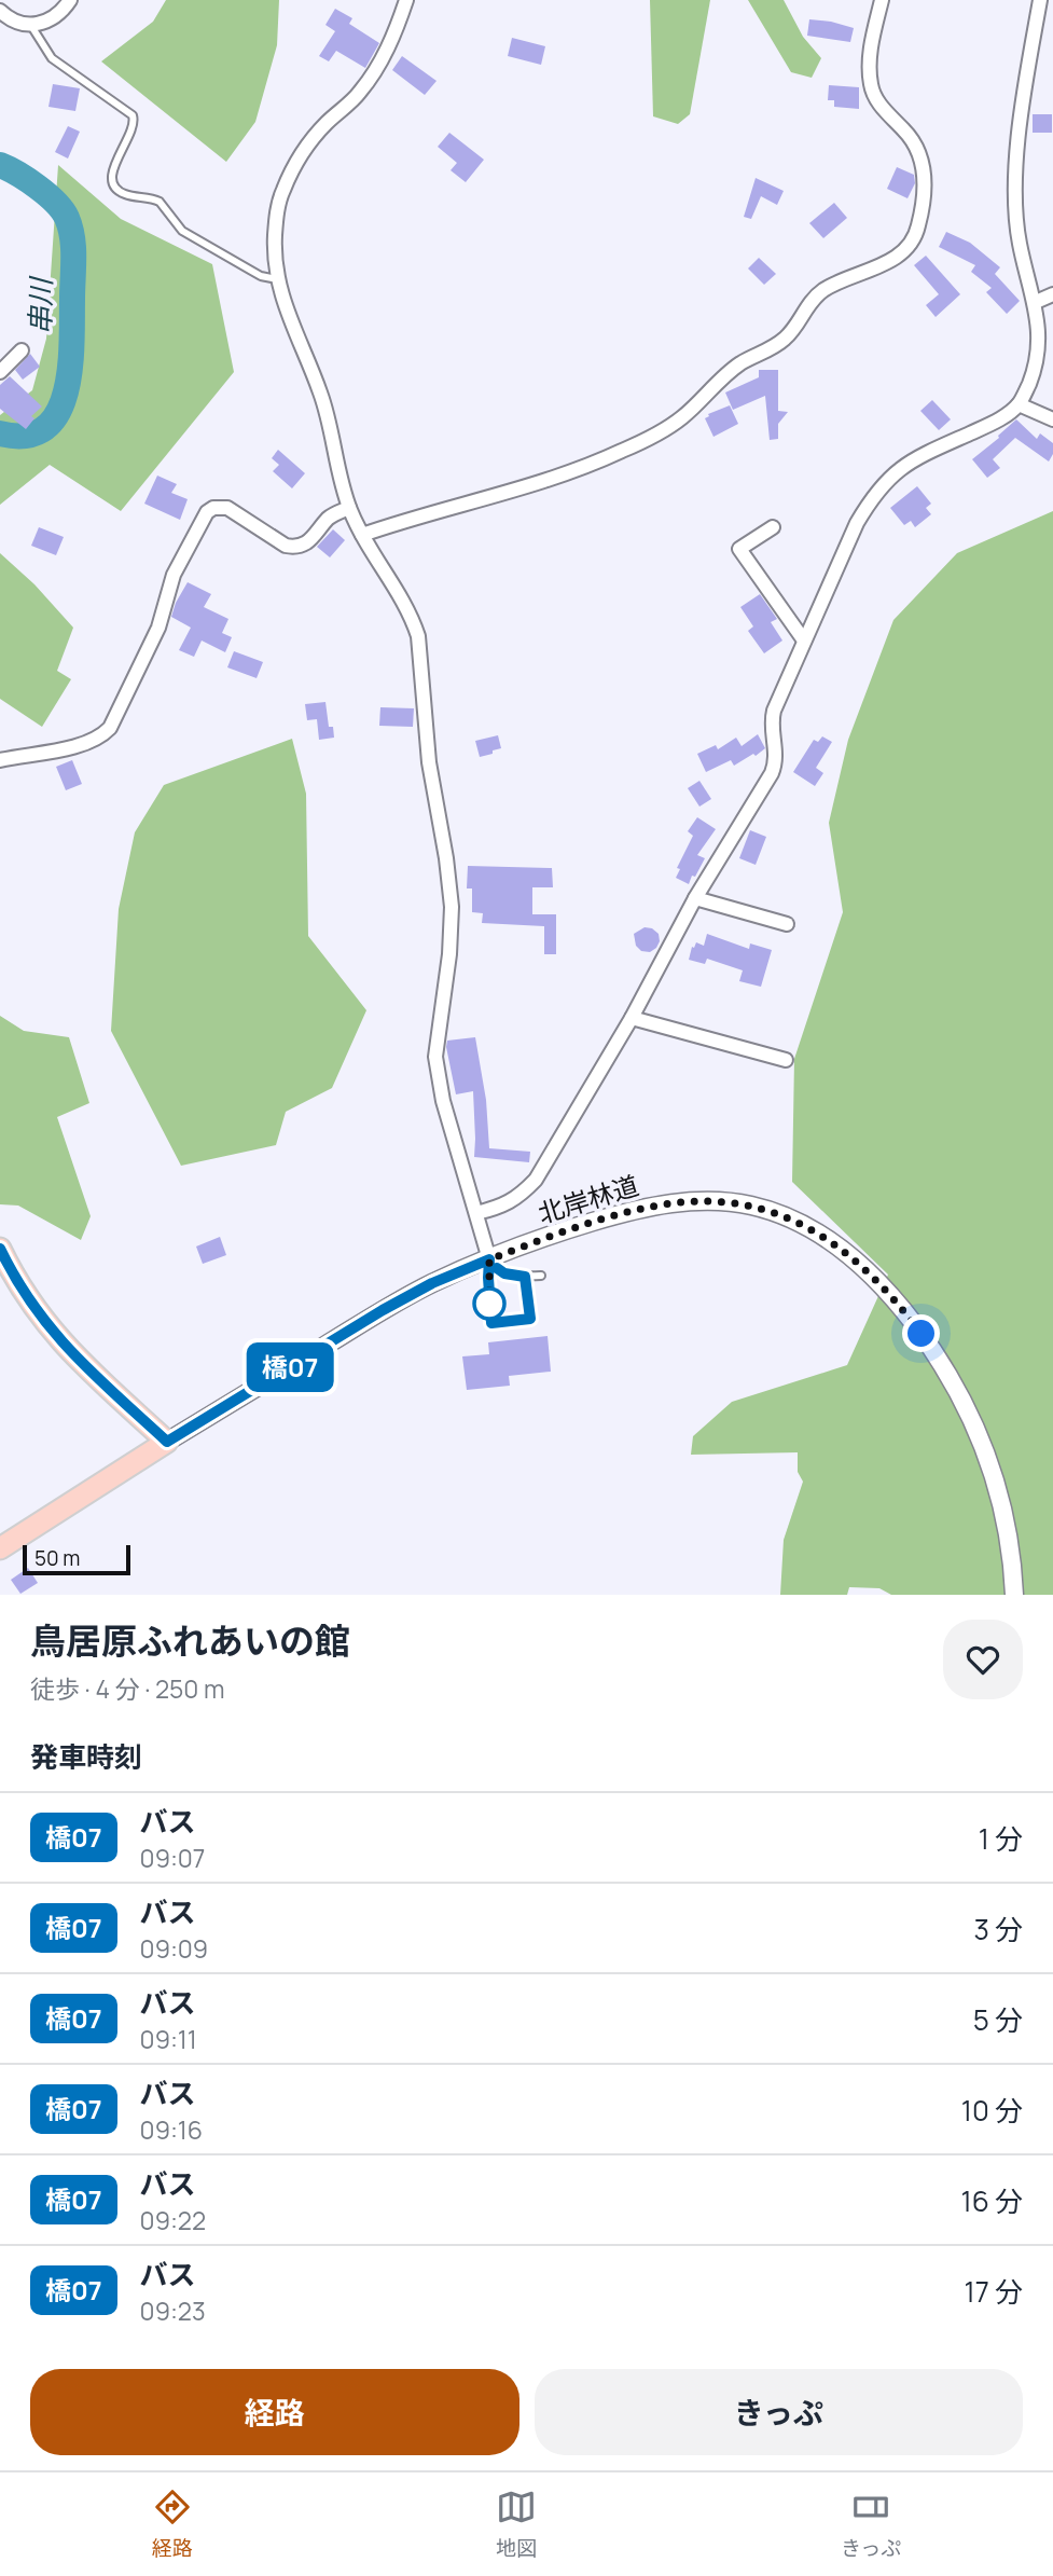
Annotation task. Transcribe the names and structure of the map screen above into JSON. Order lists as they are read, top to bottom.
{
  "streets": {
    "street": ["北岸林道"]
  },
  "water": ["串川"],
  "lines": ["bus line 橋07"],
  "scale_bar": "50 m",
  "page": {
    "on_map": "橋07",
    "scale": "50 m",
    "heading": [
      ["鳥居原ふれあいの館", "徒歩 · 4 分 · 250 m"],
      "発車時刻"
    ],
    "list": [
      {
        "mark": "橋07",
        "name": "バス",
        "note": "09:07",
        "value": "1 分"
      },
      {
        "mark": "橋07",
        "name": "バス",
        "note": "09:09",
        "value": "3 分"
      },
      {
        "mark": "橋07",
        "name": "バス",
        "note": "09:11",
        "value": "5 分"
      },
      {
        "mark": "橋07",
        "name": "バス",
        "note": "09:16",
        "value": "10 分"
      },
      {
        "mark": "橋07",
        "name": "バス",
        "note": "09:22",
        "value": "16 分"
      },
      {
        "mark": "橋07",
        "name": "バス",
        "note": "09:23",
        "value": "17 分"
      }
    ],
    "buttons": ["経路", "きっぷ"],
    "tabs": ["経路", "地図", "きっぷ"]
  }
}
